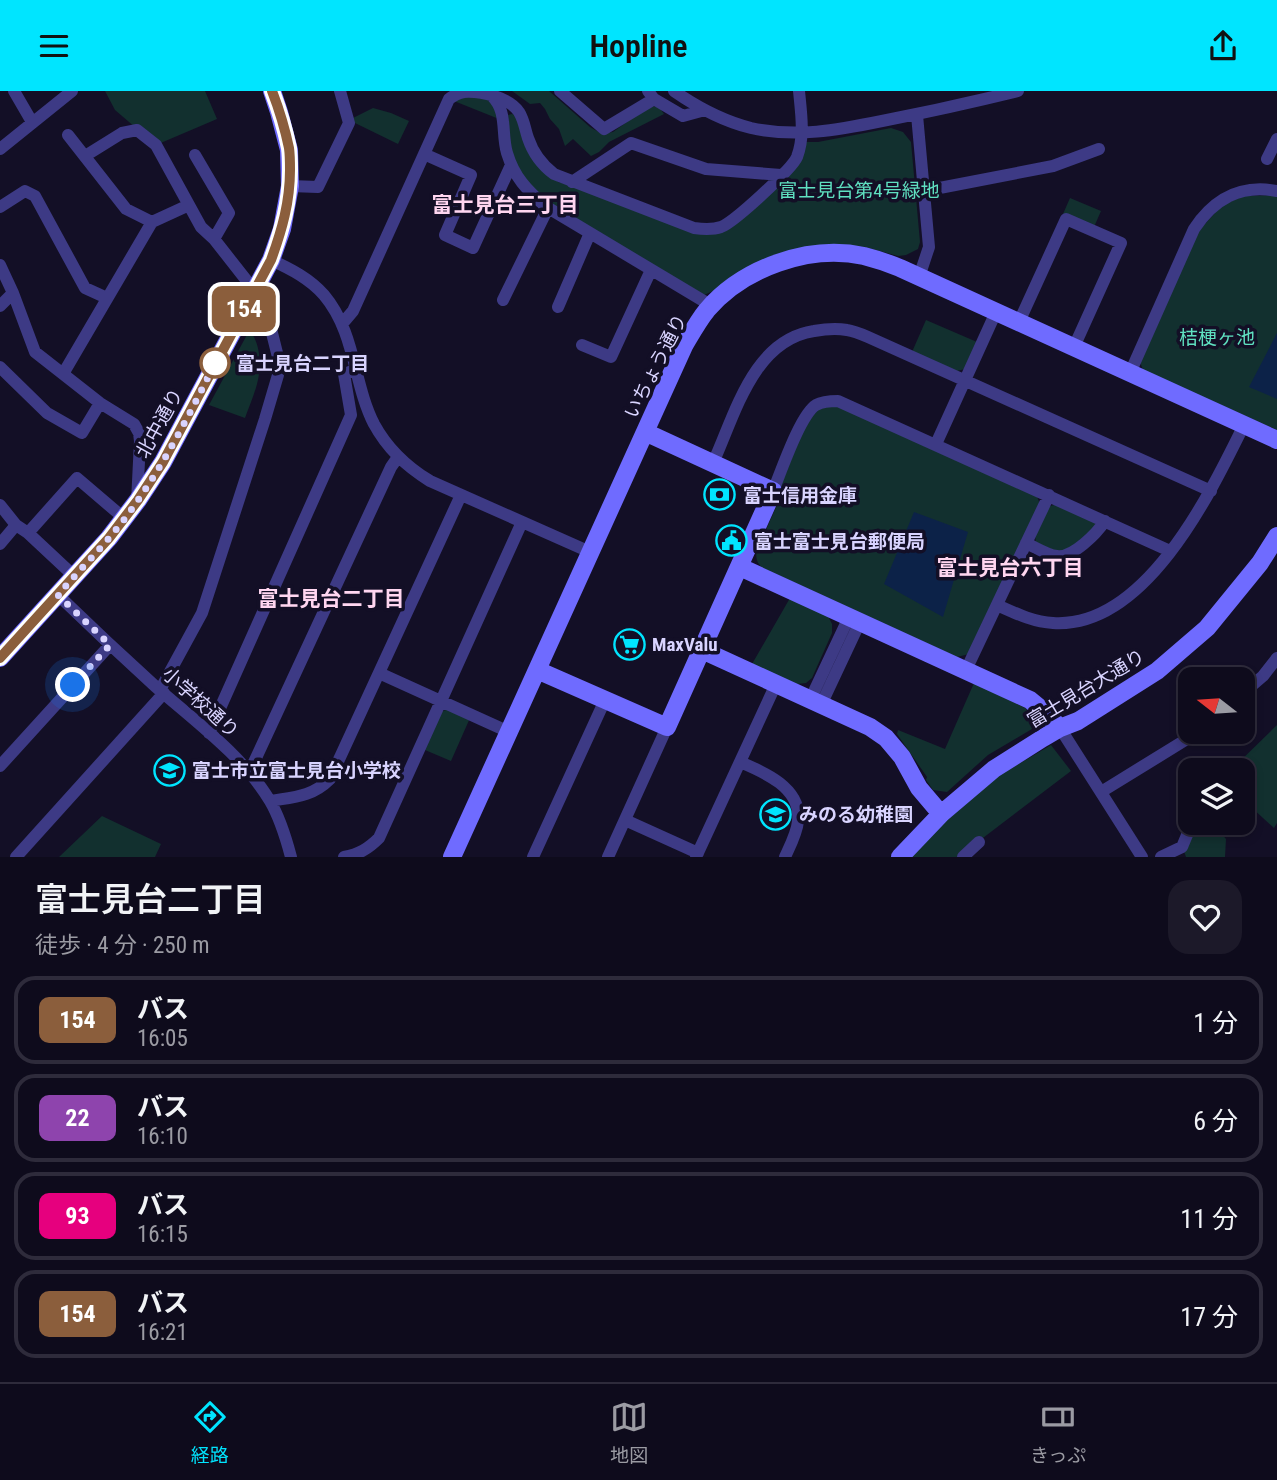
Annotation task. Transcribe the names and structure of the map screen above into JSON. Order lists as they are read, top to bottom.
{
  "streets": {
    "street": [
      "いちょう通り",
      "北中通り",
      "富士見台大通り",
      "小学校通り"
    ]
  },
  "crossings": [
    ["北中通り", "小学校通り"]
  ],
  "districts": ["富士見台三丁目", "富士見台六丁目", "富士見台二丁目"],
  "parks": ["富士見台第4号緑地", "桔梗ヶ池"],
  "places": {
    "other": ["富士見台二丁目"],
    "bank": ["富士信用金庫"],
    "public building": ["富士富士見台郵便局"],
    "supermarket": ["MaxValu"],
    "school or university": ["富士市立富士見台小学校", "みのる幼稚園"]
  },
  "lines": ["bus line 154"],
  "north": "left",
  "page": {
    "header": "Hopline",
    "on_map": "154",
    "heading": ["富士見台二丁目", "徒歩 · 4 分 · 250 m"],
    "list": [
      {
        "mark": "154",
        "name": "バス",
        "note": "16:05",
        "value": "1 分"
      },
      {
        "mark": "22",
        "name": "バス",
        "note": "16:10",
        "value": "6 分"
      },
      {
        "mark": "93",
        "name": "バス",
        "note": "16:15",
        "value": "11 分"
      },
      {
        "mark": "154",
        "name": "バス",
        "note": "16:21",
        "value": "17 分"
      }
    ],
    "tabs": ["経路", "地図", "きっぷ"]
  }
}
